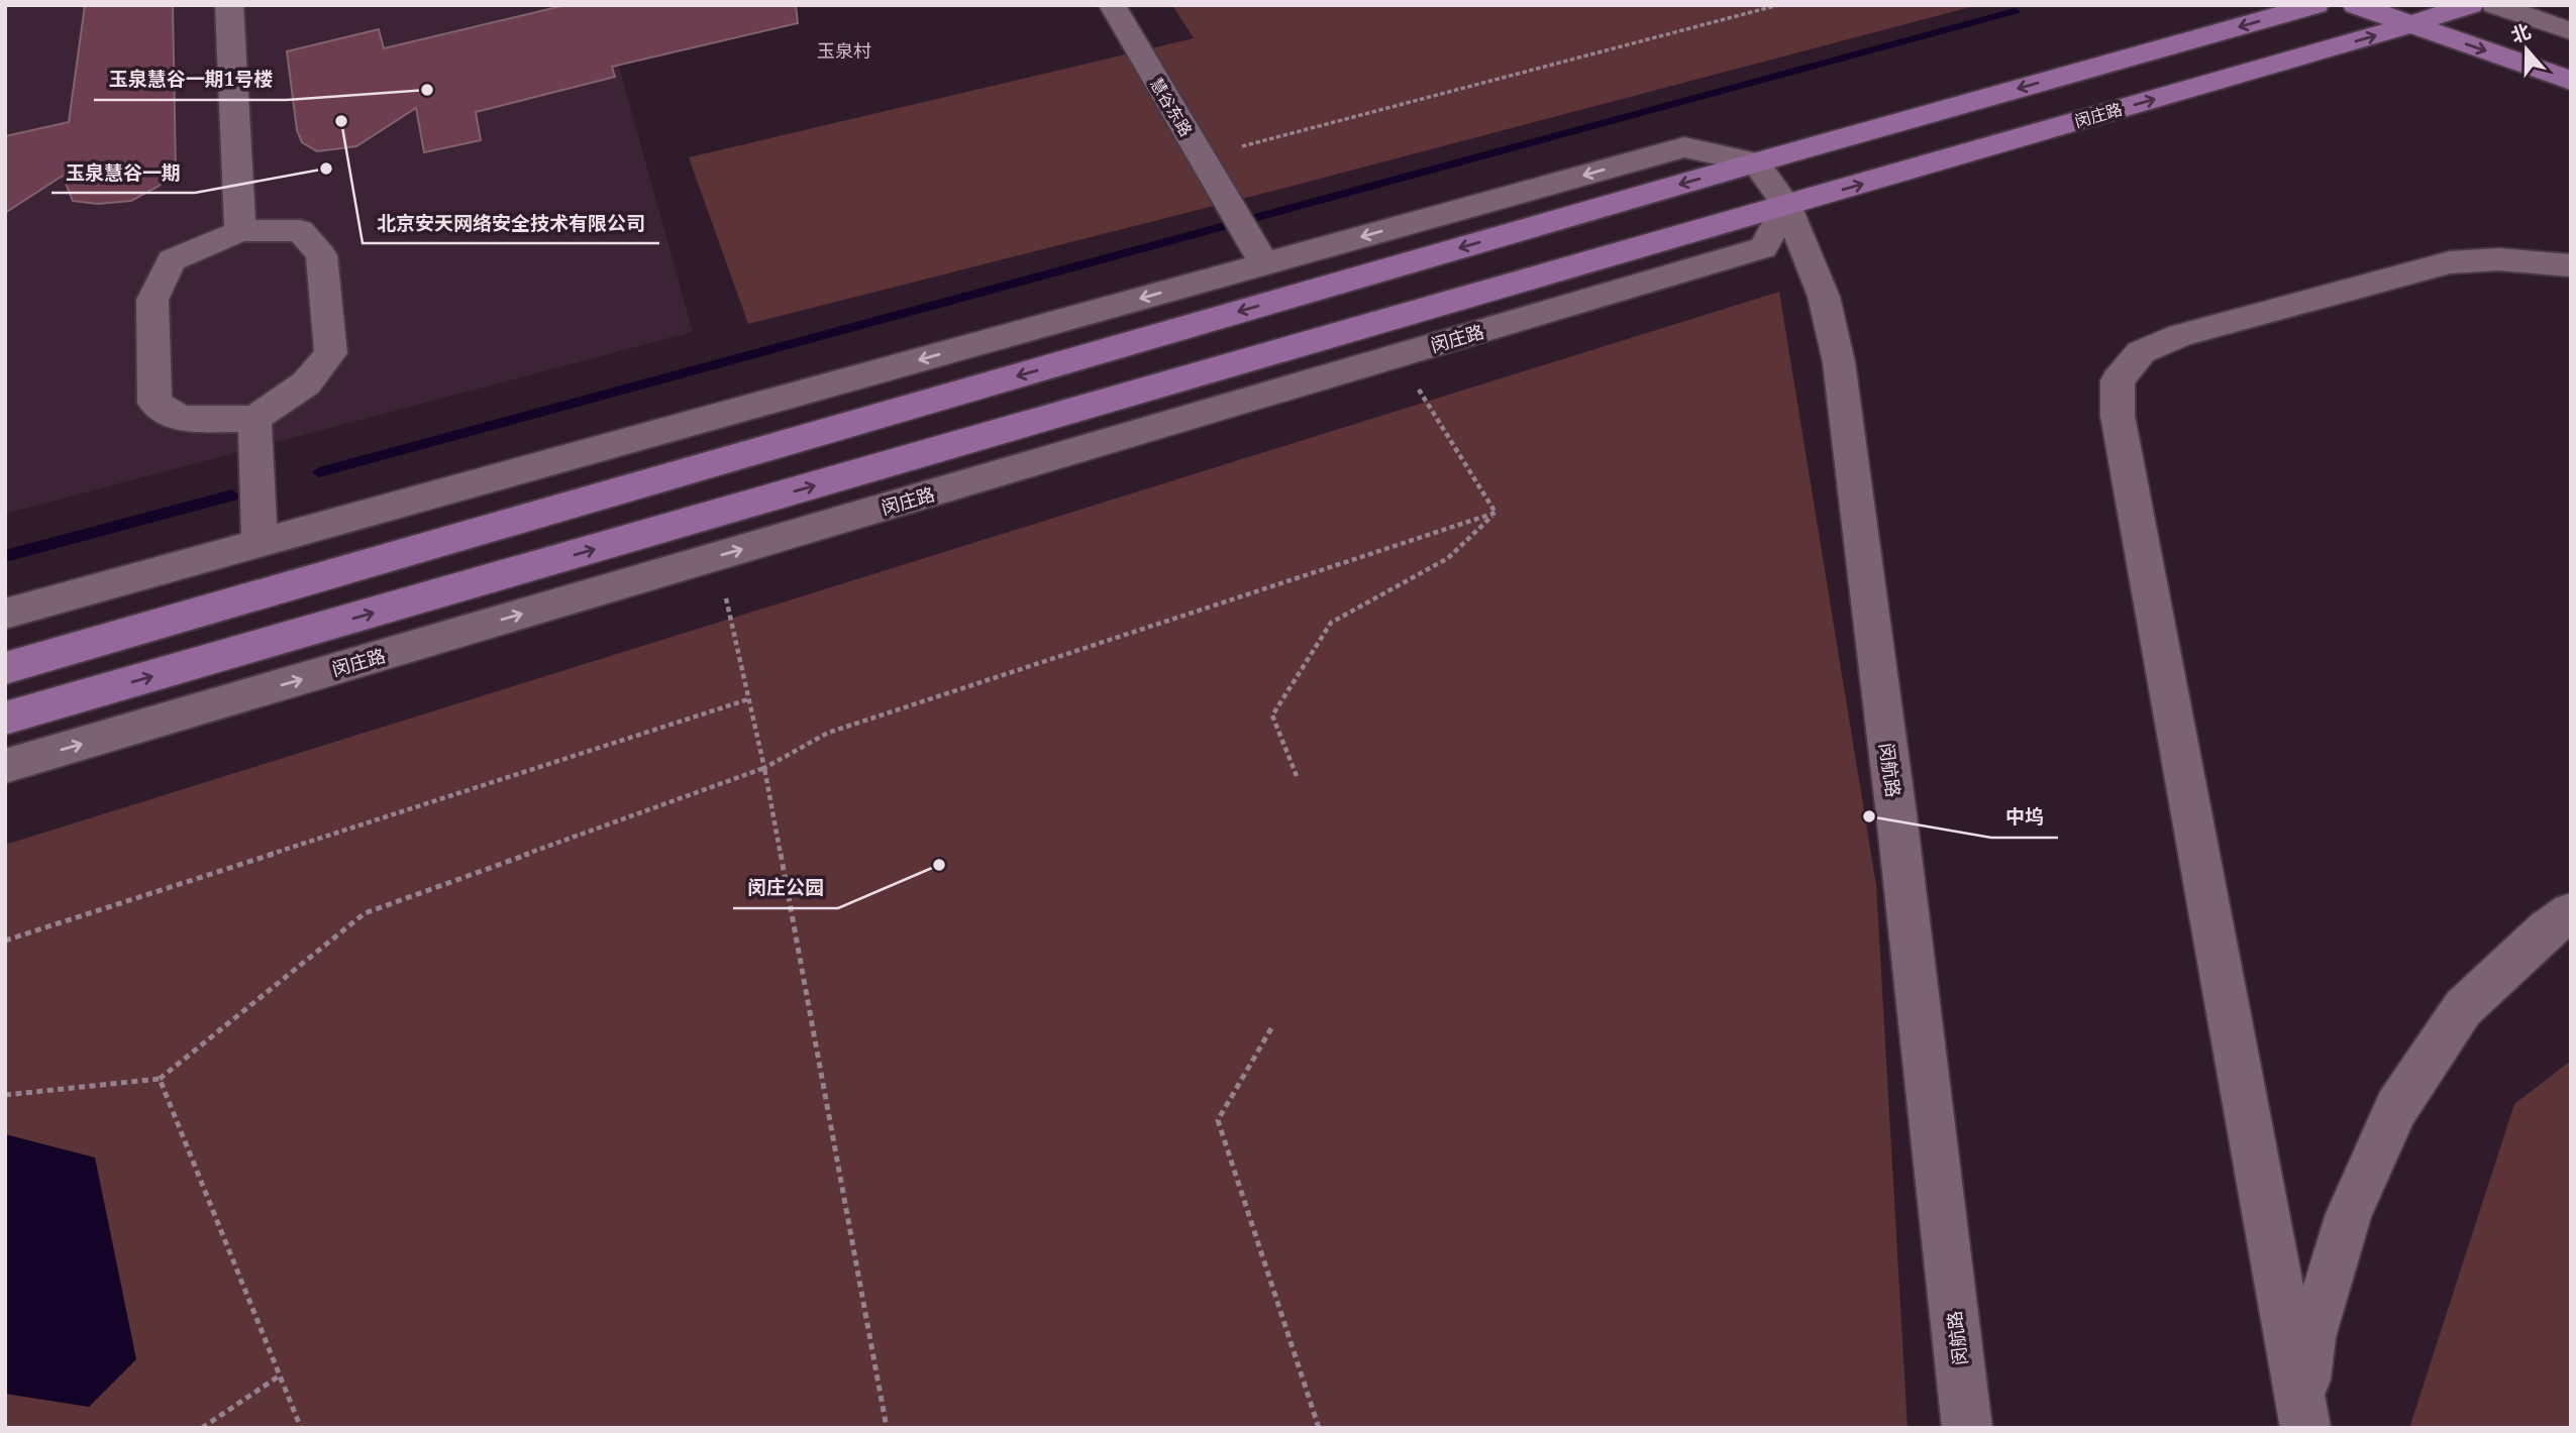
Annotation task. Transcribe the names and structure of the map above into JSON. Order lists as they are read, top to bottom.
{
  "streets": {
    "main road": ["闵庄路"],
    "street": ["慧谷东路", "闵航路"]
  },
  "crossings": [
    ["闵庄路", "闵航路"]
  ],
  "districts": ["玉泉村"],
  "places": [
    "玉泉慧谷一期1号楼",
    "北京安天网络安全技术有限公司",
    "玉泉慧谷一期",
    "中坞",
    "闵庄公园"
  ],
  "north": "top"
}
